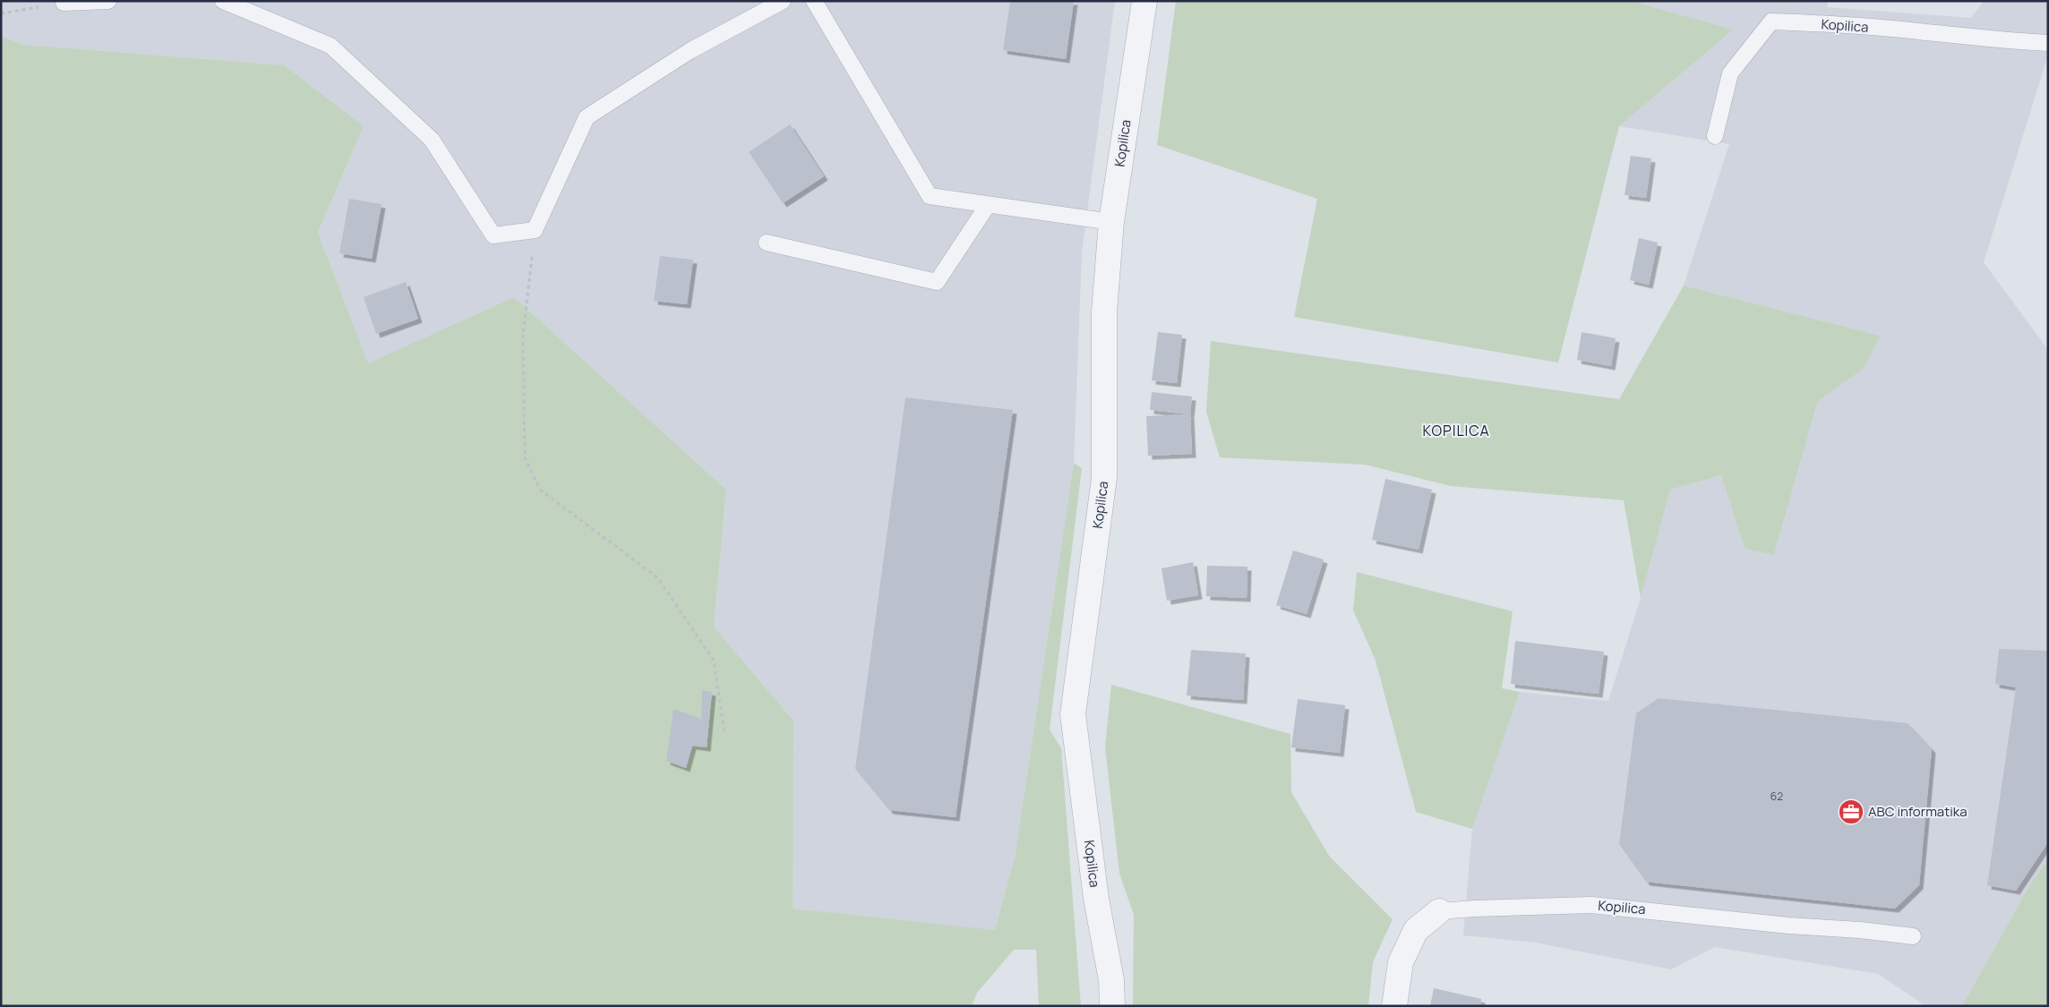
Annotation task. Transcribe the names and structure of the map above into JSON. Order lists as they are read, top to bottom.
{
  "streets": {
    "street": ["Kopilica"]
  },
  "districts": ["KOPILICA"],
  "places": {
    "office": ["ABC informatika"]
  },
  "house_numbers": ["62"]
}
